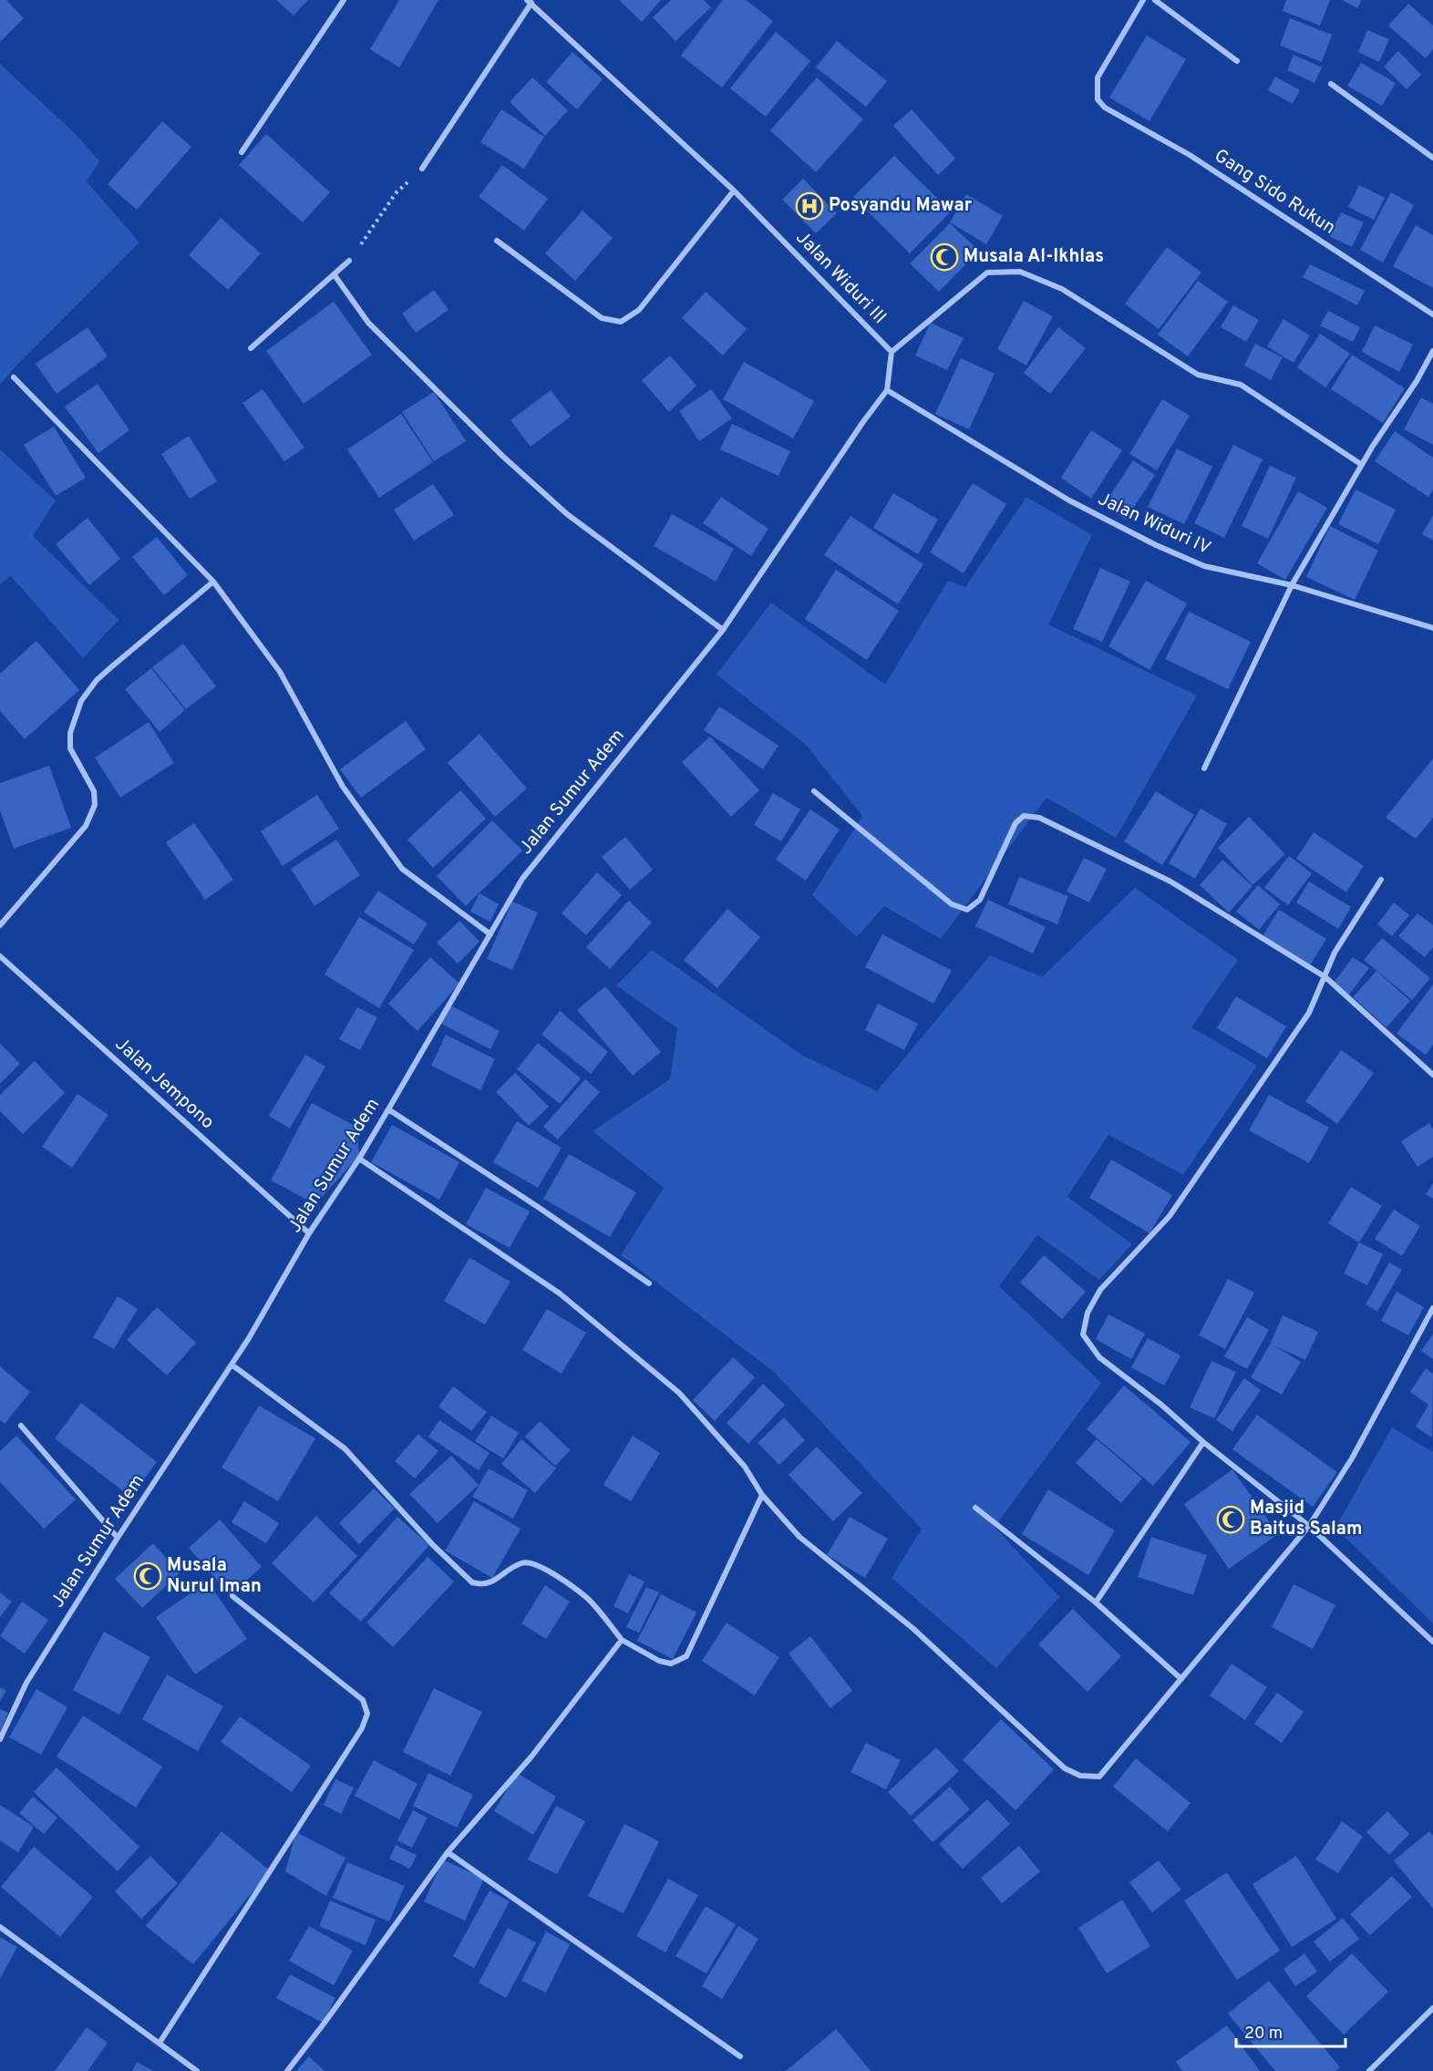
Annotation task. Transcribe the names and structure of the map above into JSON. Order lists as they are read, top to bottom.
{
  "streets": {
    "street": [
      "Gang Sido Rukun",
      "Jalan Widuri III",
      "Jalan Widuri IV",
      "Jalan Sumur Adem",
      "Jalan Jempono"
    ]
  },
  "crossings": [
    ["Jalan Sumur Adem", "Jalan Jempono"]
  ],
  "places": {
    "hospital": ["Posyandu Mawar"],
    "mosque": ["Musala Al-Ikhlas", "Masjid Baitus Salam", "Musala Nurul Iman"]
  },
  "scale_bar": "20 m"
}
